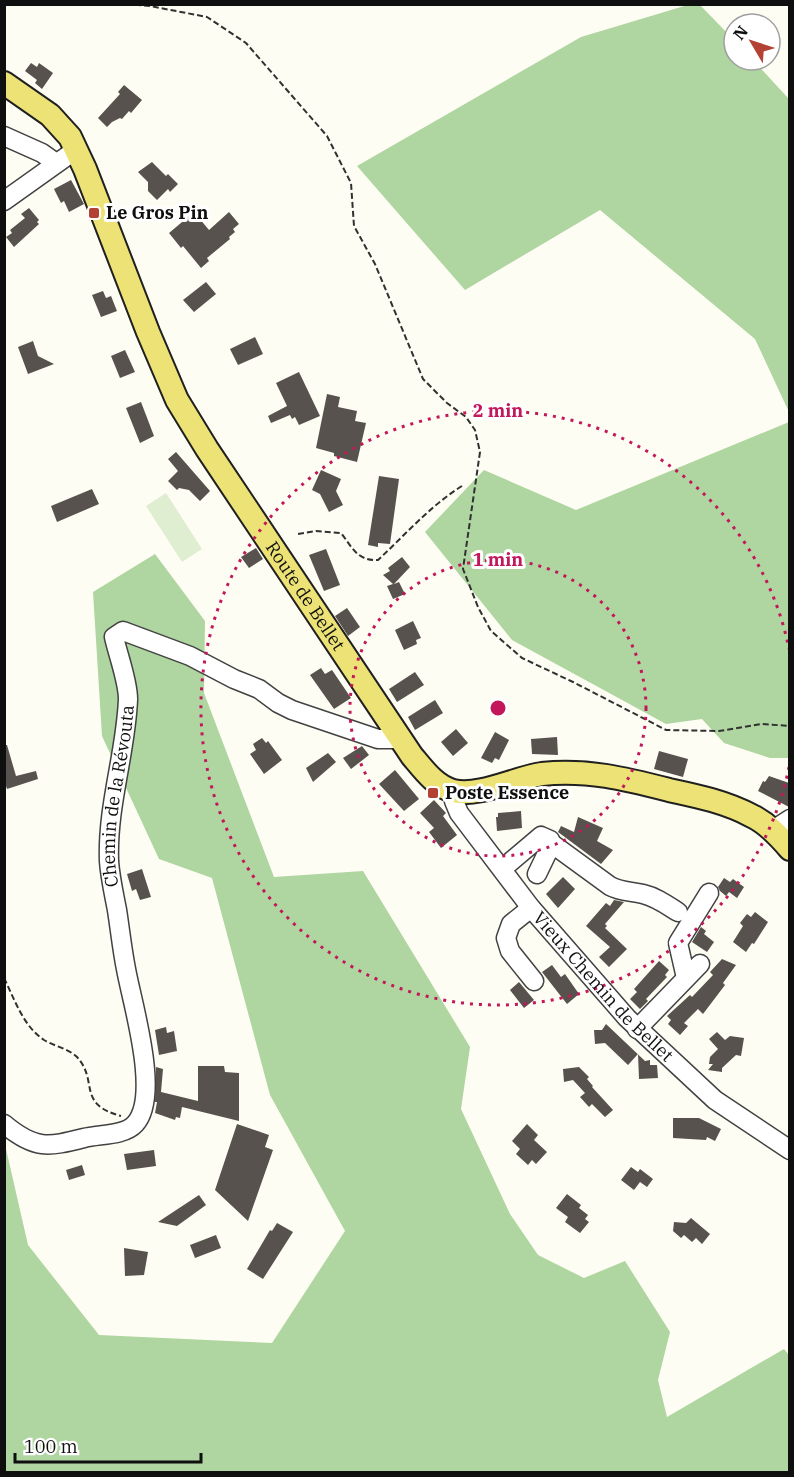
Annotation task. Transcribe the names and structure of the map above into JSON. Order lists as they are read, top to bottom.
{
  "streets": {
    "main road": ["Route de Bellet"],
    "street": ["Chemin de la Révouta", "Vieux Chemin de Bellet"]
  },
  "crossings": [
    ["Route de Bellet", "Chemin de la Révouta"],
    ["Route de Bellet", "Vieux Chemin de Bellet"]
  ],
  "places": {
    "transit": ["Le Gros Pin", "Poste Essence"]
  },
  "scale_bar": "100 m",
  "north": "top left",
  "rings": ["2 min", "1 min"]
}
